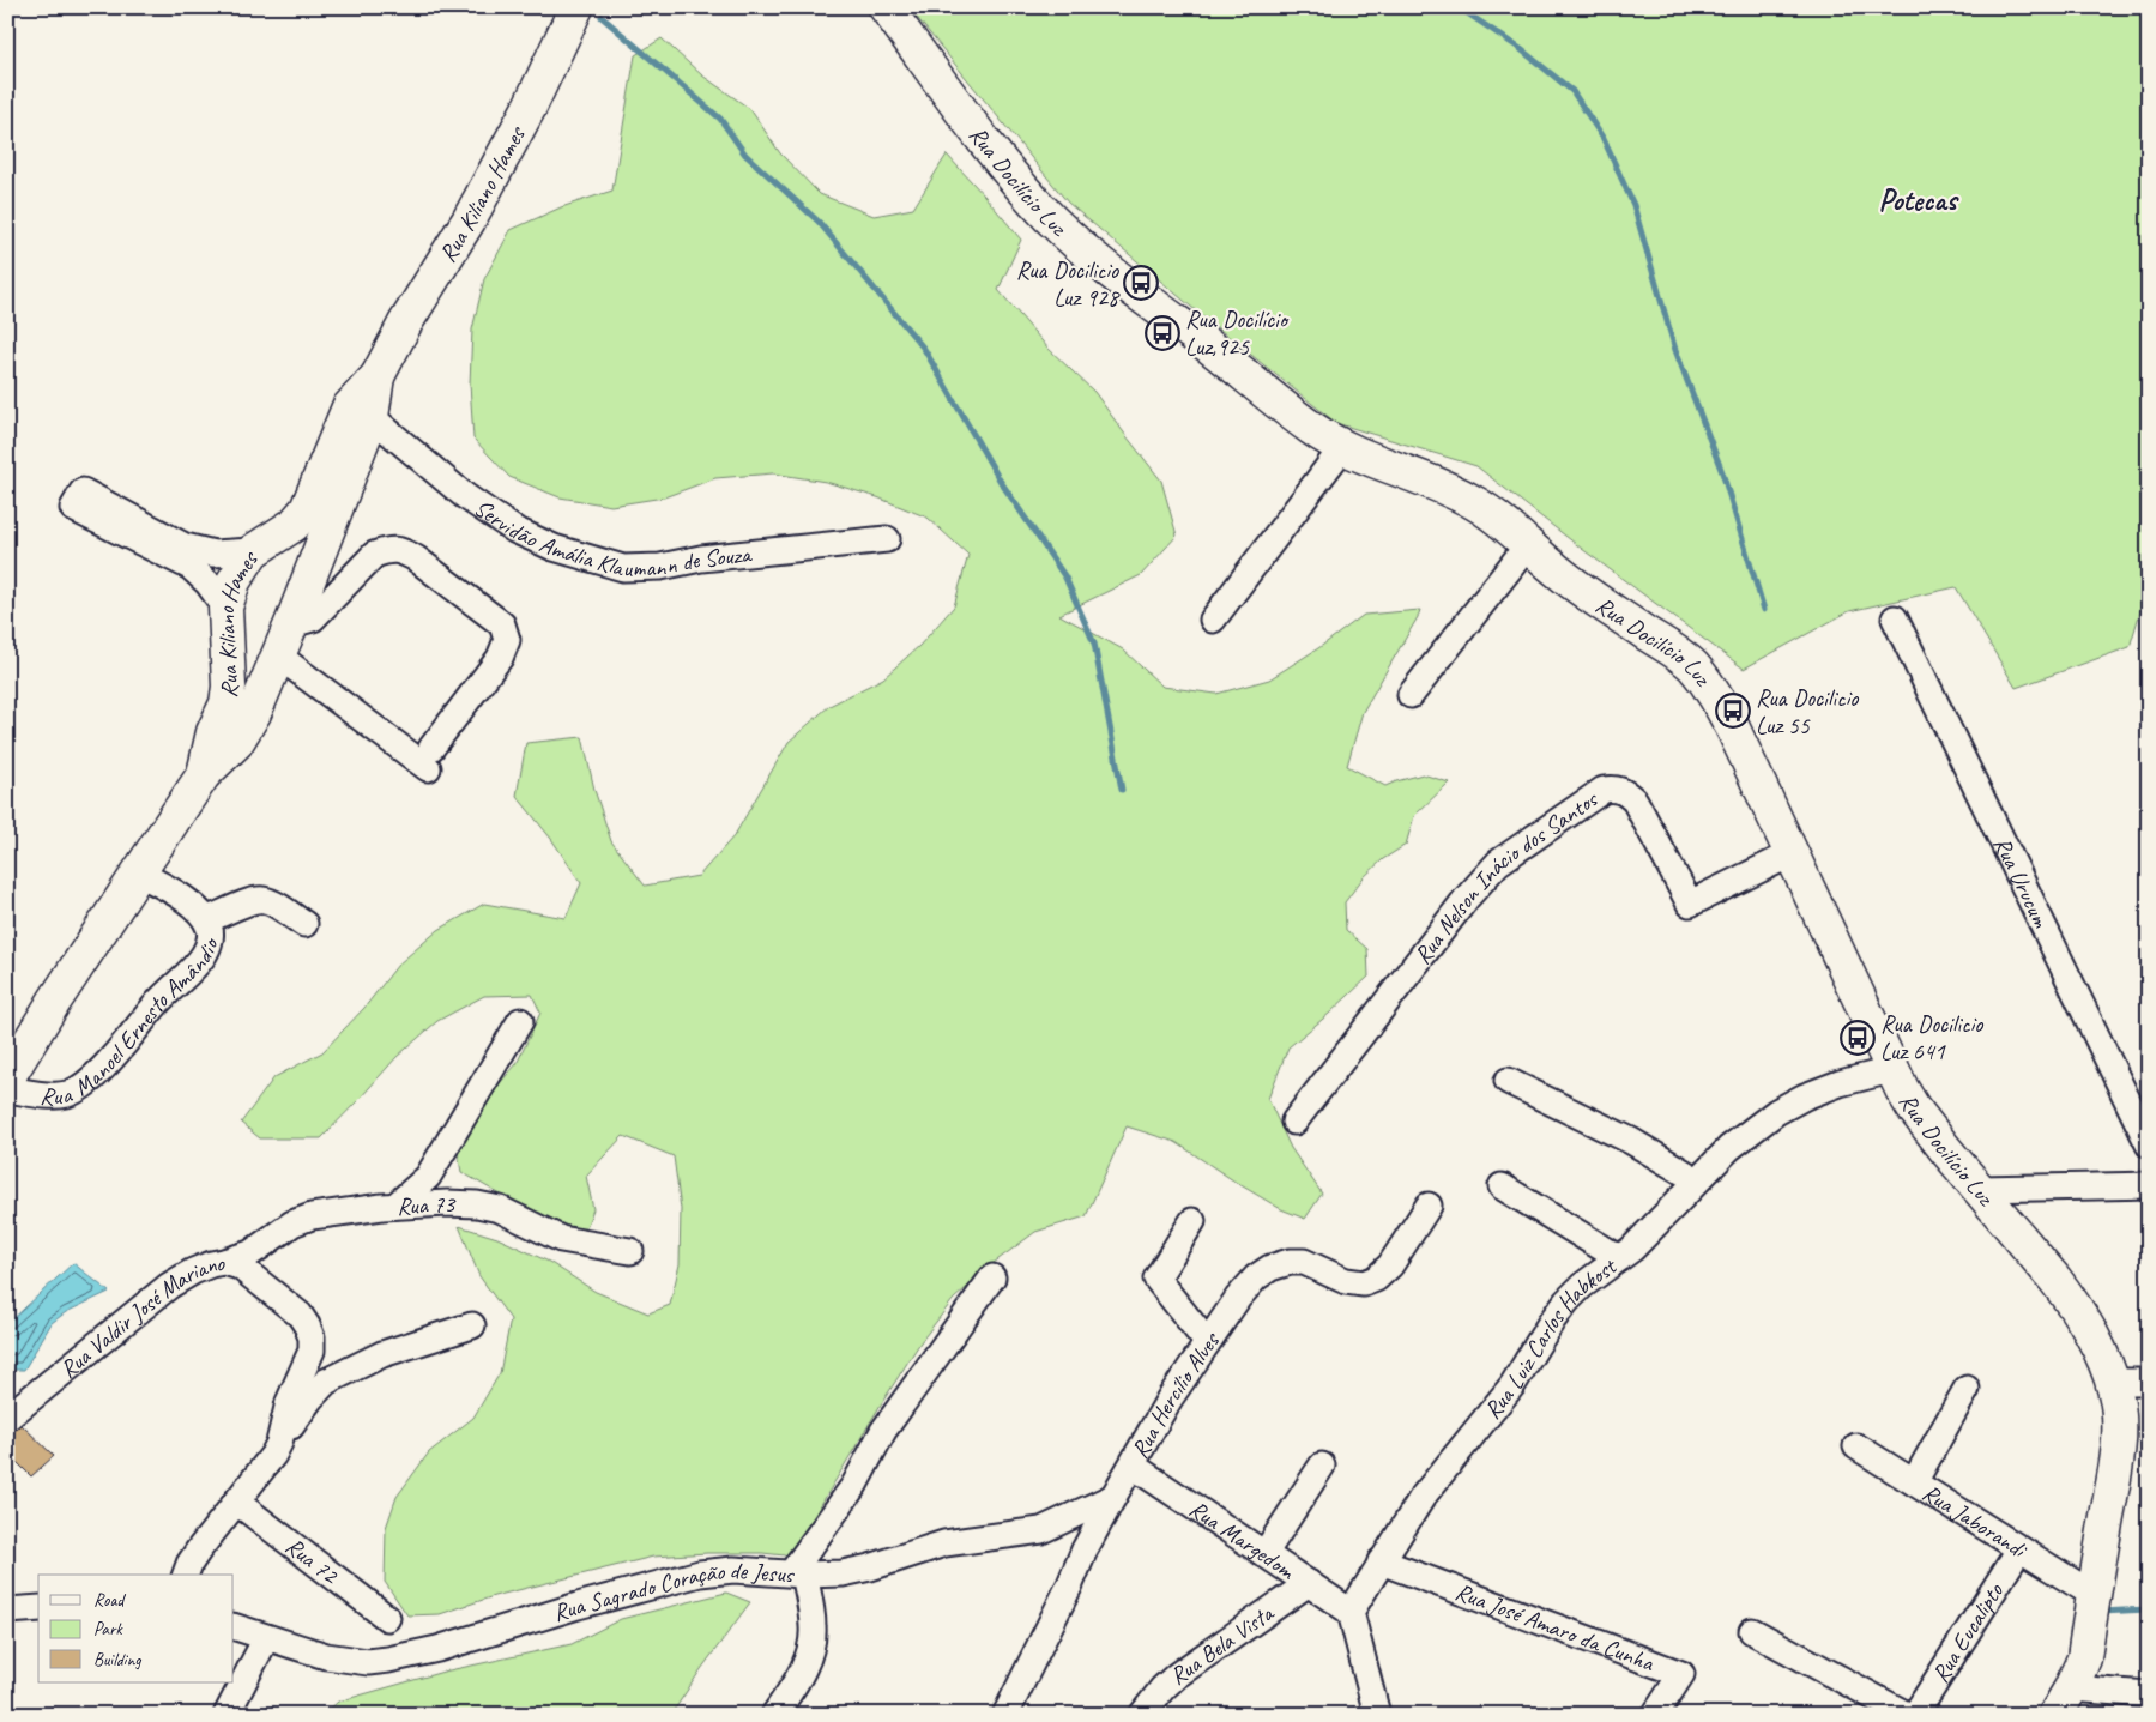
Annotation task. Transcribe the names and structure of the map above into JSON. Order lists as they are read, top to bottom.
{
  "streets": {
    "main road": ["Rua Docilício Luz", "Rua Kiliano Hames"],
    "street": [
      "Servidão Amália Klaumann de Souza",
      "Rua Nelson Inácio dos Santos",
      "Rua Urucum",
      "Rua Manoel Ernesto Amândio",
      "Rua 73",
      "Rua Valdir José Mariano",
      "Rua Luiz Carlos Habkost",
      "Rua Hercílio Alves",
      "Rua Jaborandi",
      "Rua Margedom",
      "Rua 72",
      "Rua Sagrado Coração de Jesus",
      "Rua José Amaro da Cunha",
      "Rua Eucalipto",
      "Rua Bela Vista"
    ]
  },
  "crossings": [
    ["Rua Docilício Luz", "Rua Nelson Inácio dos Santos"],
    ["Rua Docilício Luz", "Rua Luiz Carlos Habkost"],
    ["Rua Docilício Luz", "Rua Jaborandi"],
    ["Rua Kiliano Hames", "Servidão Amália Klaumann de Souza"],
    ["Rua Kiliano Hames", "Rua Manoel Ernesto Amândio"],
    ["Rua 73", "Rua Valdir José Mariano"],
    ["Rua Valdir José Mariano", "Rua 72"],
    ["Rua Luiz Carlos Habkost", "Rua Margedom"],
    ["Rua Luiz Carlos Habkost", "Rua José Amaro da Cunha"],
    ["Rua Hercílio Alves", "Rua Margedom"],
    ["Rua Hercílio Alves", "Rua Sagrado Coração de Jesus"],
    ["Rua Jaborandi", "Rua Eucalipto"],
    ["Rua Margedom", "Rua Bela Vista"]
  ],
  "districts": ["Potecas"],
  "places": {
    "bus stop": [
      "Rua Docilicio Luz 928",
      "Rua Docilício Luz,925",
      "Rua Docilicio Luz 55",
      "Rua Docilicio Luz 641"
    ]
  },
  "legend": ["Road", "Park", "Building"]
}
